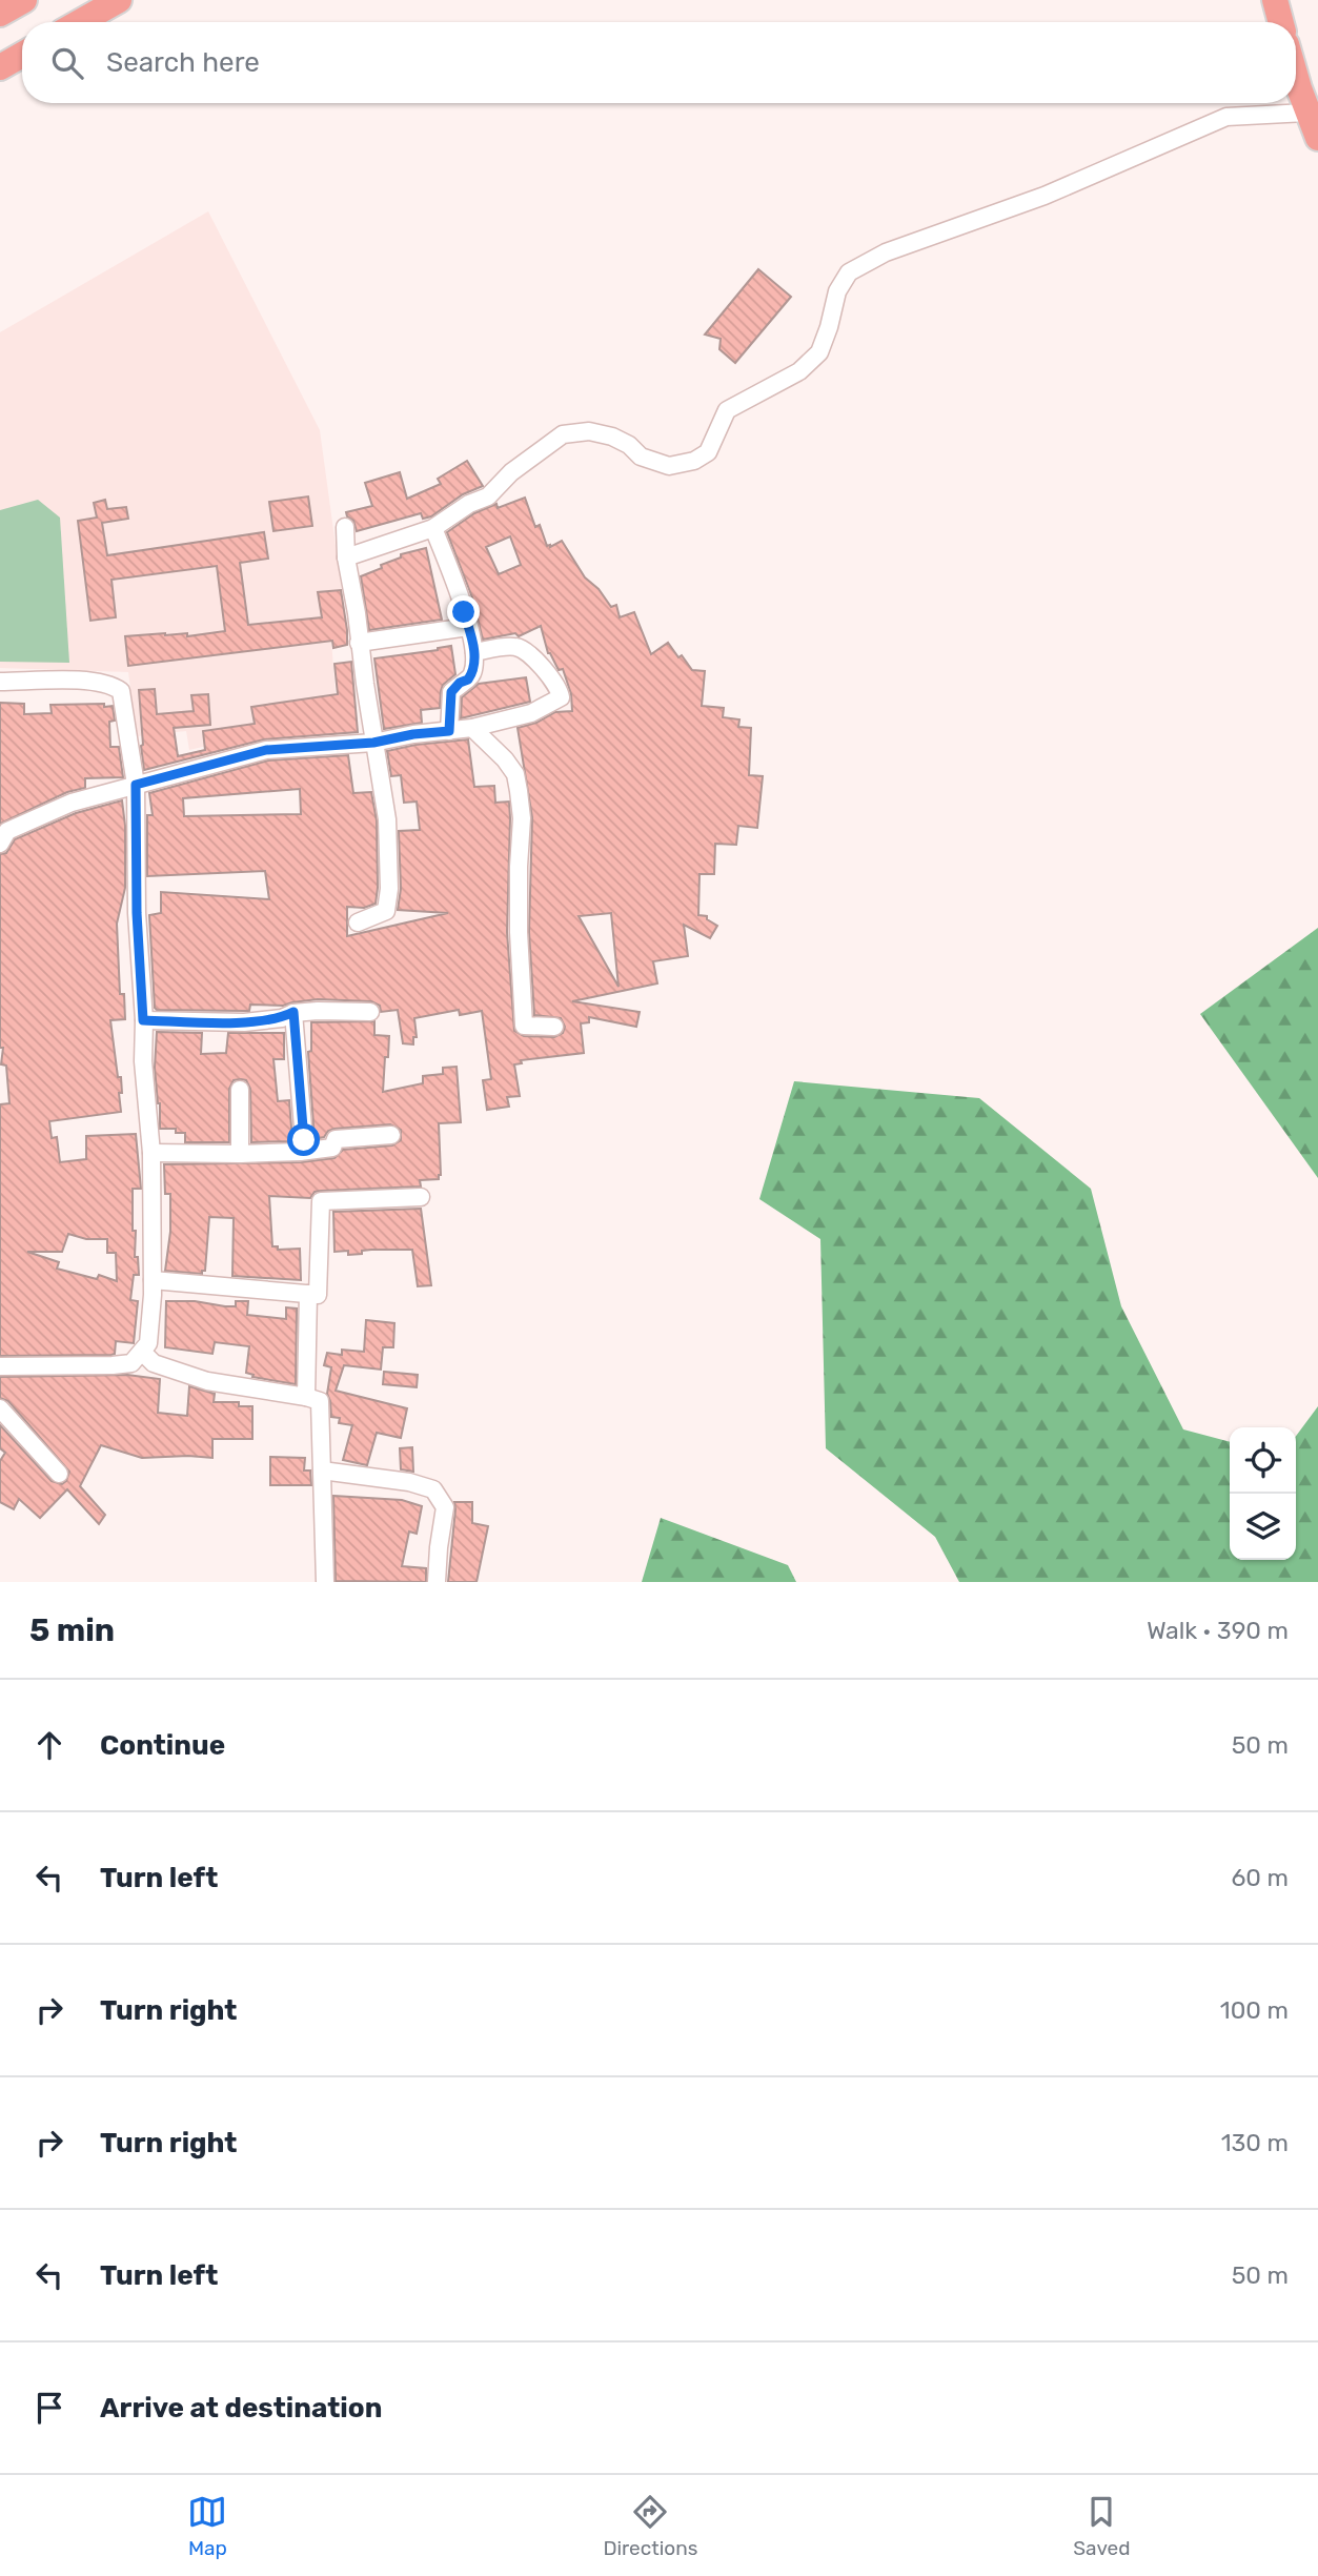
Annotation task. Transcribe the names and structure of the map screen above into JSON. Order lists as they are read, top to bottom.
{
  "page": {
    "search": "Search here",
    "heading": ["5 min", "Walk · 390 m"],
    "list": [
      ["Continue", "50 m"],
      ["Turn left", "60 m"],
      ["Turn right", "100 m"],
      ["Turn right", "130 m"],
      ["Turn left", "50 m"],
      "Arrive at destination"
    ],
    "nav": ["Map", "Directions", "Saved"]
  }
}
